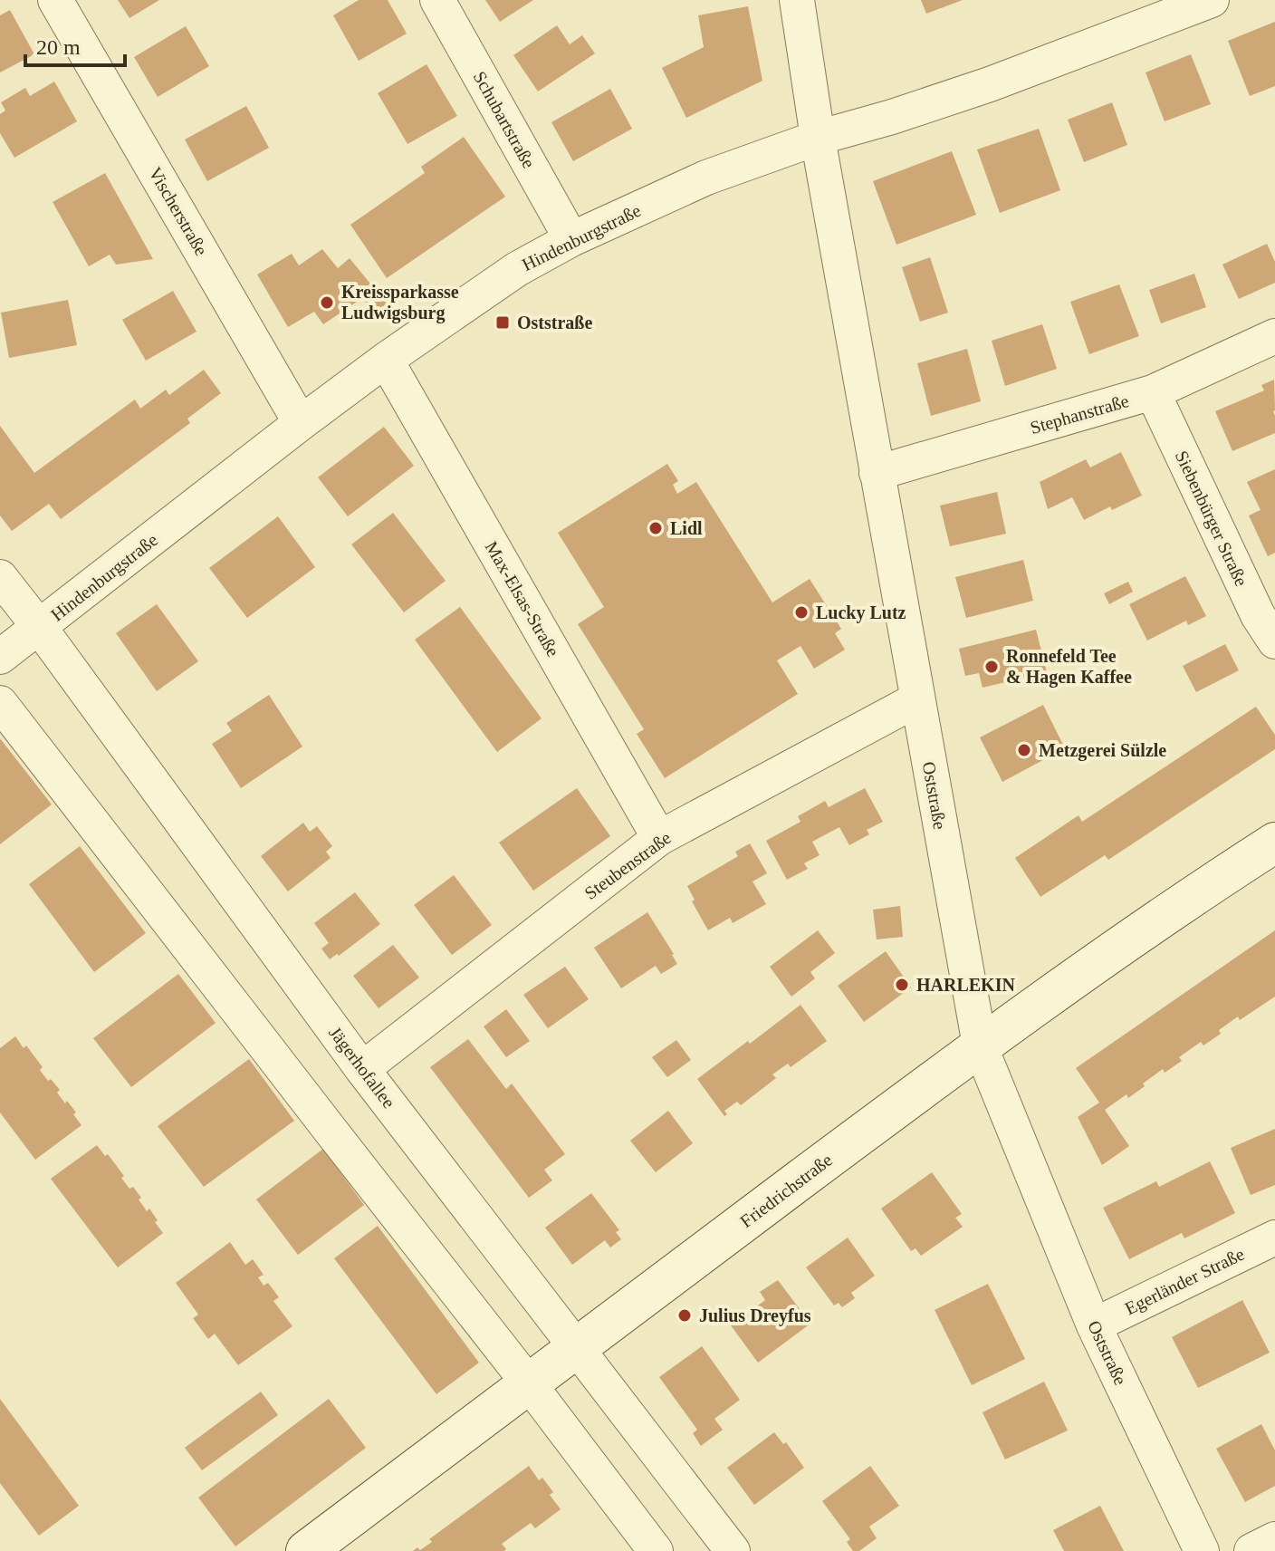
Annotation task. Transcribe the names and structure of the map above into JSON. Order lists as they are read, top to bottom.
{
  "streets": {
    "main road": ["Friedrichstraße"],
    "street": [
      "Schubartstraße",
      "Vischerstraße",
      "Hindenburgstraße",
      "Stephanstraße",
      "Siebenbürger Straße",
      "Max-Elsas-Straße",
      "Oststraße",
      "Steubenstraße",
      "Jägerhofallee",
      "Egerländer Straße"
    ]
  },
  "crossings": [
    ["Schubartstraße", "Hindenburgstraße"],
    ["Vischerstraße", "Hindenburgstraße"],
    ["Hindenburgstraße", "Max-Elsas-Straße"],
    ["Hindenburgstraße", "Oststraße"],
    ["Hindenburgstraße", "Jägerhofallee"],
    ["Stephanstraße", "Siebenbürger Straße"],
    ["Stephanstraße", "Oststraße"],
    ["Max-Elsas-Straße", "Steubenstraße"],
    ["Oststraße", "Steubenstraße"],
    ["Oststraße", "Friedrichstraße"],
    ["Oststraße", "Egerländer Straße"],
    ["Steubenstraße", "Jägerhofallee"],
    ["Jägerhofallee", "Friedrichstraße"]
  ],
  "places": {
    "other": [
      "Kreissparkasse Ludwigsburg",
      "Lidl",
      "Lucky Lutz",
      "Ronnefeld Tee & Hagen Kaffee",
      "Metzgerei Sülzle",
      "HARLEKIN",
      "Julius Dreyfus"
    ],
    "transit": ["Oststraße"]
  },
  "scale_bar": "20 m"
}
